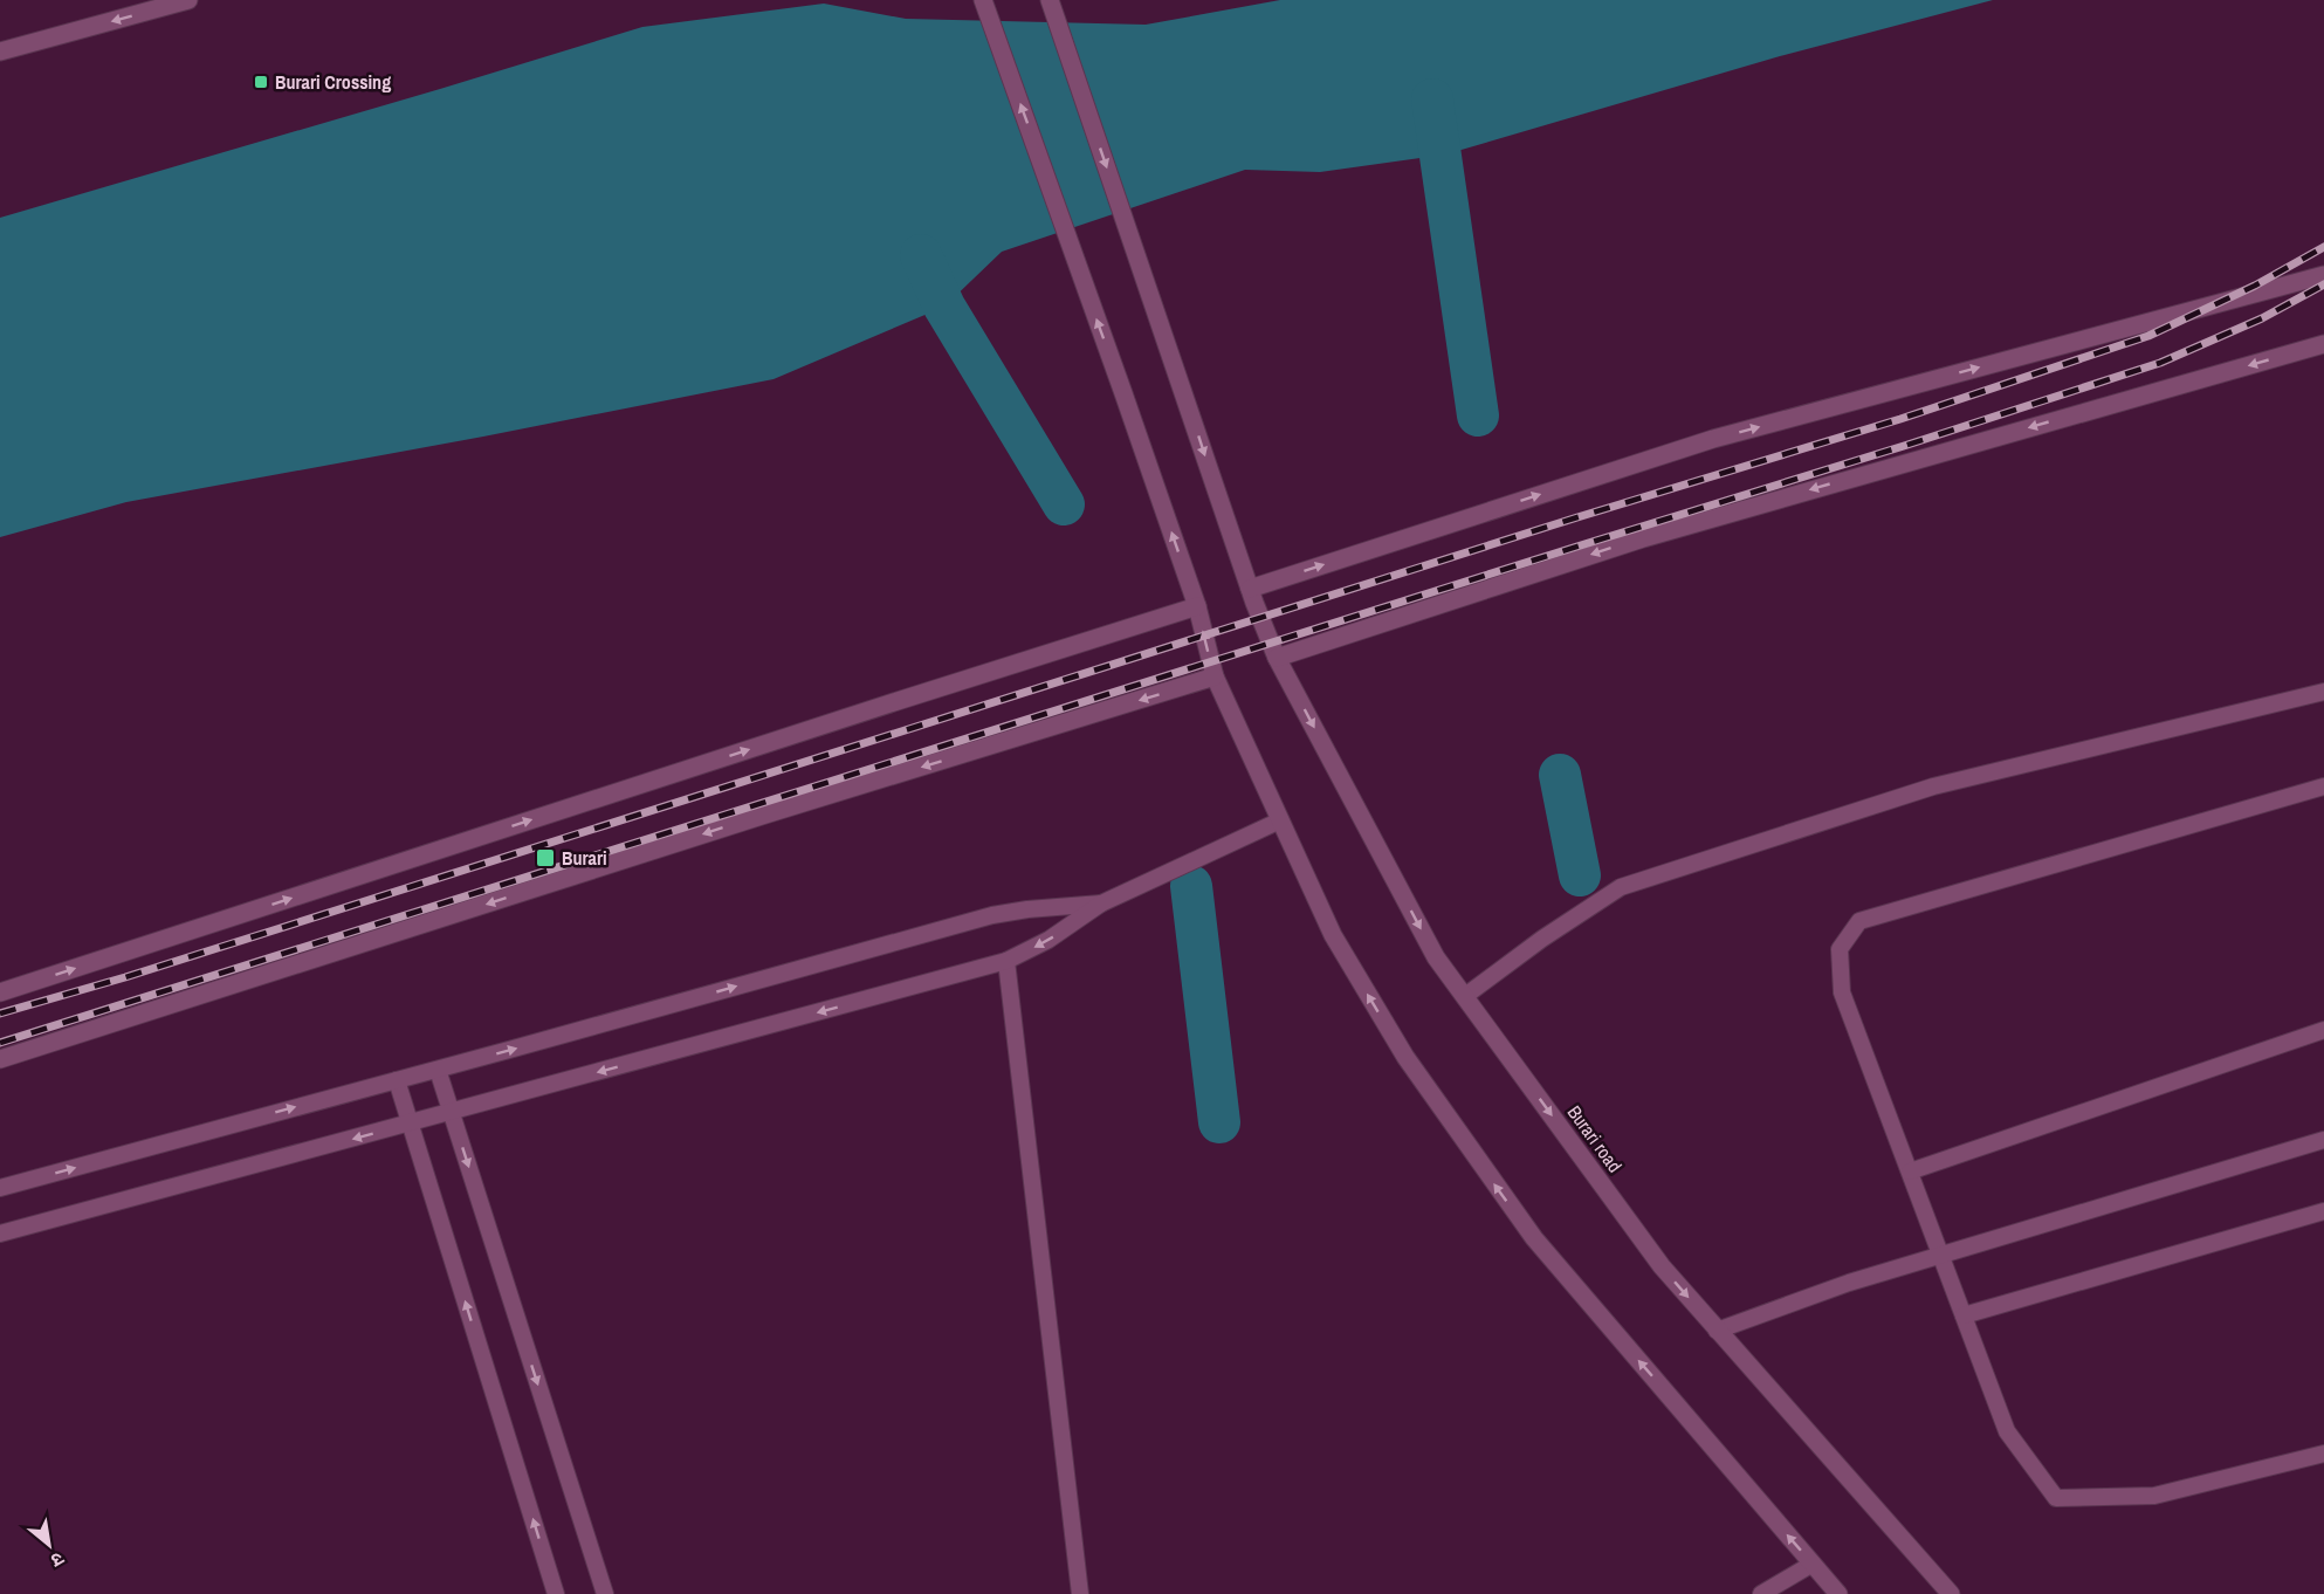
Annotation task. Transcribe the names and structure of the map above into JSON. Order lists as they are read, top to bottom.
{
  "streets": {
    "main road": ["Burari road"]
  },
  "places": {
    "transit": ["Burari Crossing", "Burari"]
  },
  "north": "bottom right"
}
